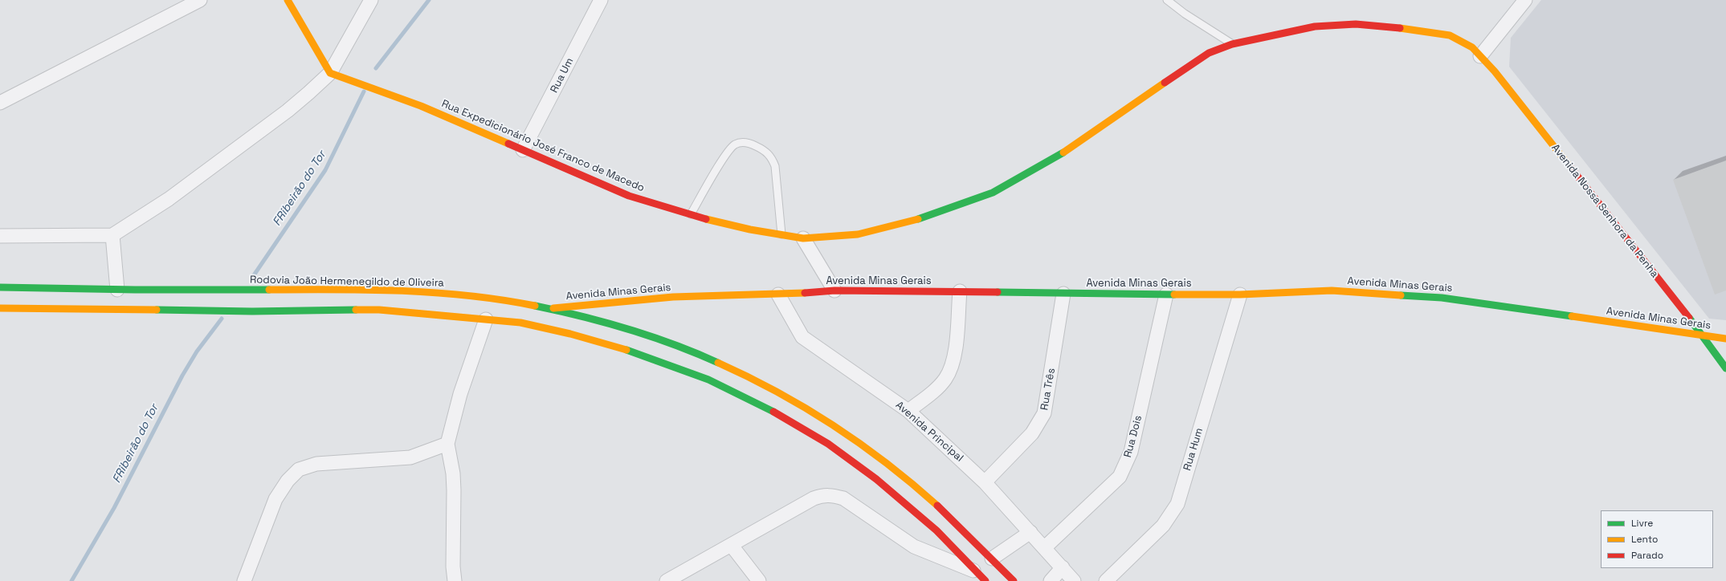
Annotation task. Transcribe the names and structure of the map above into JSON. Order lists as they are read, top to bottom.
{
  "streets": {
    "street": [
      "Rua Um",
      "Rua Expedicionário José Franco de Macedo",
      "Avenida Nossa Senhora da Penha",
      "Avenida Minas Gerais",
      "Rodovia João Hermenegildo de Oliveira",
      "Rua Três",
      "Avenida Principal",
      "Rua Dois",
      "Rua Hum"
    ]
  },
  "crossings": [
    ["Rua Um", "Rua Expedicionário José Franco de Macedo"],
    ["Rua Expedicionário José Franco de Macedo", "Avenida Nossa Senhora da Penha"],
    ["Avenida Nossa Senhora da Penha", "Avenida Minas Gerais"],
    ["Avenida Minas Gerais", "Rodovia João Hermenegildo de Oliveira"],
    ["Avenida Minas Gerais", "Rua Três"],
    ["Avenida Minas Gerais", "Avenida Principal"],
    ["Avenida Minas Gerais", "Rua Dois"],
    ["Avenida Minas Gerais", "Rua Hum"],
    ["Rua Três", "Avenida Principal"],
    ["Avenida Principal", "Rua Dois"]
  ],
  "water": ["FRibeirão do Tor"],
  "legend": ["Livre", "Lento", "Parado"]
}
